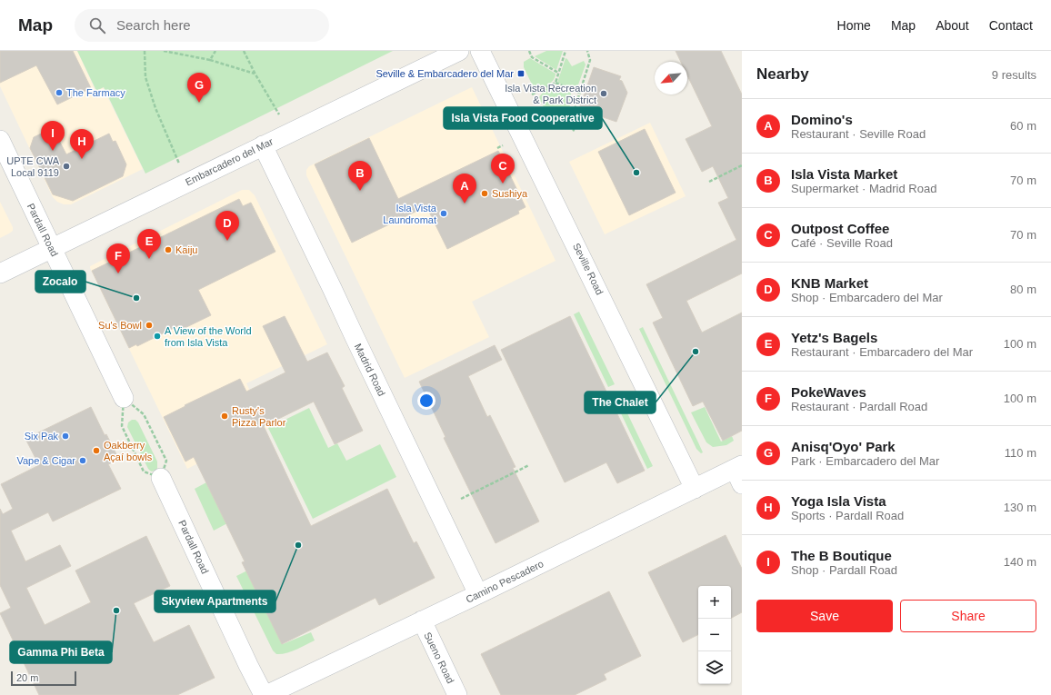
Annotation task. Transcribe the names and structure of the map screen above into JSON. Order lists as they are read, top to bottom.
{
  "streets": {
    "street": [
      "Embarcadero del Mar",
      "Pardall Road",
      "Seville Road",
      "Madrid Road",
      "Camino Pescadero",
      "Sueno Road"
    ]
  },
  "crossings": [
    ["Embarcadero del Mar", "Pardall Road"],
    ["Embarcadero del Mar", "Madrid Road"],
    ["Pardall Road", "Camino Pescadero"],
    ["Seville Road", "Camino Pescadero"],
    ["Madrid Road", "Camino Pescadero"],
    ["Camino Pescadero", "Sueno Road"]
  ],
  "places": {
    "transit": ["Seville & Embarcadero del Mar"],
    "other": [
      "The Farmacy",
      "Isla Vista Recreation & Park District",
      "UPTE CWA Local 9119",
      "Isla Vista Food Cooperative",
      "Sushiya",
      "Isla Vista Laundromat",
      "Kaiju",
      "Zocalo",
      "Su's Bowl",
      "A View of the World from Isla Vista",
      "The Chalet",
      "Rusty's Pizza Parlor",
      "Six Pak",
      "Oakberry Açaí bowls",
      "Vape & Cigar",
      "Skyview Apartments",
      "Gamma Phi Beta"
    ]
  },
  "scale_bar": "20 m",
  "north": "bottom left",
  "page": {
    "header": "Map",
    "search": "Search here",
    "nav": [
      "Home",
      "Map",
      "About",
      "Contact"
    ],
    "heading": ["Nearby", "9 results"],
    "pins": [
      "G",
      "I",
      "H",
      "C",
      "B",
      "A",
      "D",
      "E",
      "F"
    ],
    "list": [
      {
        "mark": "A",
        "name": "Domino's",
        "note": "Restaurant · Seville Road",
        "value": "60 m"
      },
      {
        "mark": "B",
        "name": "Isla Vista Market",
        "note": "Supermarket · Madrid Road",
        "value": "70 m"
      },
      {
        "mark": "C",
        "name": "Outpost Coffee",
        "note": "Café · Seville Road",
        "value": "70 m"
      },
      {
        "mark": "D",
        "name": "KNB Market",
        "note": "Shop · Embarcadero del Mar",
        "value": "80 m"
      },
      {
        "mark": "E",
        "name": "Yetz's Bagels",
        "note": "Restaurant · Embarcadero del Mar",
        "value": "100 m"
      },
      {
        "mark": "F",
        "name": "PokeWaves",
        "note": "Restaurant · Pardall Road",
        "value": "100 m"
      },
      {
        "mark": "G",
        "name": "Anisq'Oyo' Park",
        "note": "Park · Embarcadero del Mar",
        "value": "110 m"
      },
      {
        "mark": "H",
        "name": "Yoga Isla Vista",
        "note": "Sports · Pardall Road",
        "value": "130 m"
      },
      {
        "mark": "I",
        "name": "The B Boutique",
        "note": "Shop · Pardall Road",
        "value": "140 m"
      }
    ],
    "map_buttons": ["+", "−"],
    "buttons": ["Save", "Share"],
    "scale": "20 m"
  }
}
